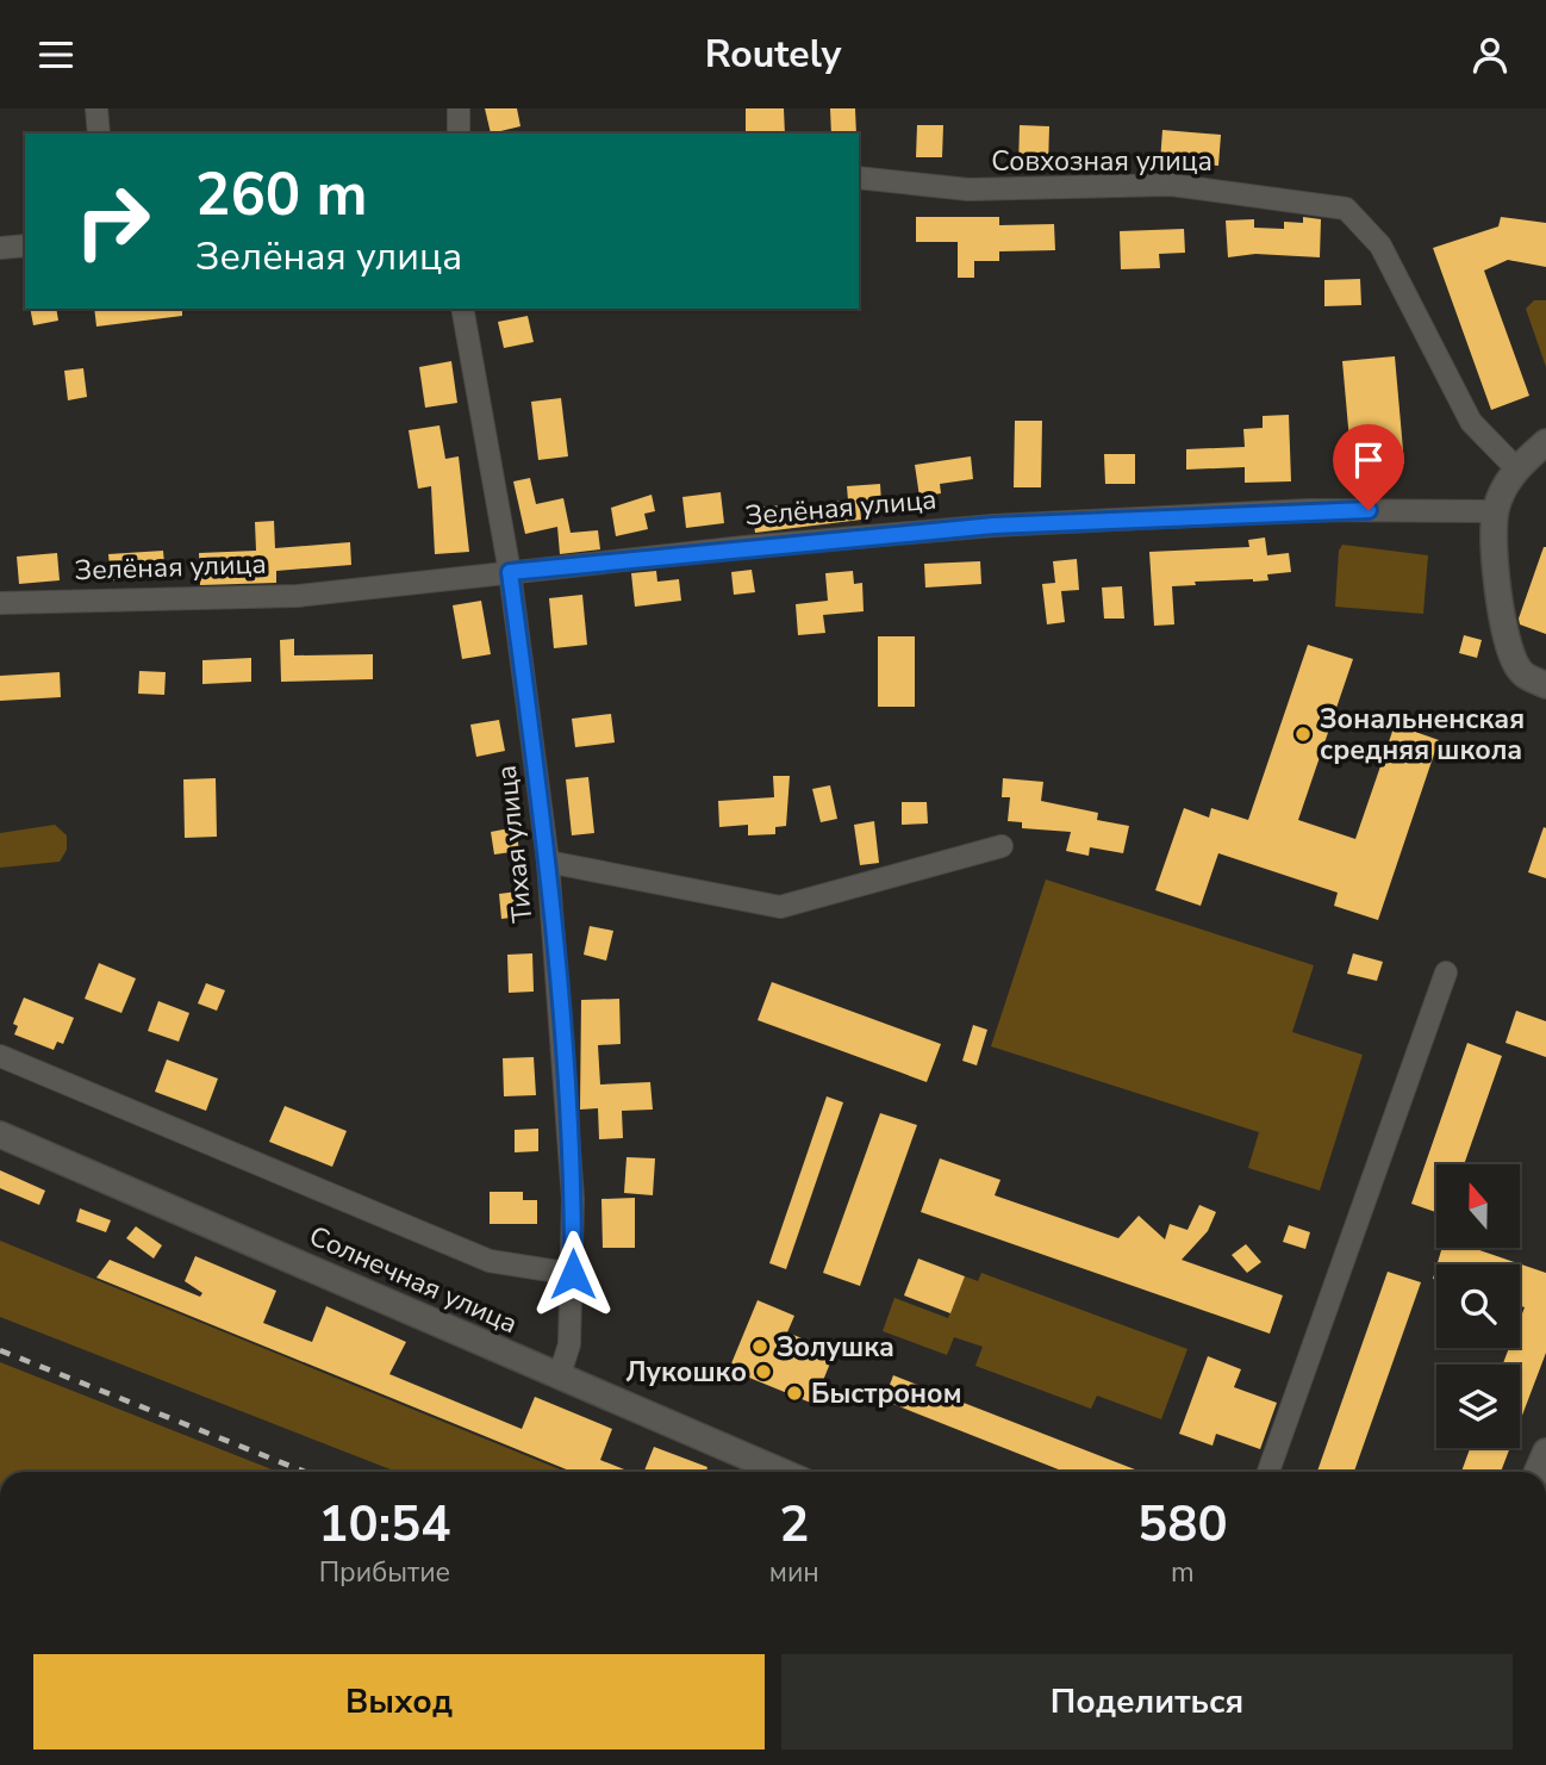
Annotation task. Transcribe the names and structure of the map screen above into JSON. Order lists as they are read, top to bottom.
{
  "streets": {
    "street": [
      "Совхозная улица",
      "Зелёная улица",
      "Тихая улица",
      "Солнечная улица"
    ]
  },
  "crossings": [
    ["Зелёная улица", "Тихая улица"],
    ["Тихая улица", "Солнечная улица"]
  ],
  "places": [
    "Зональненская средняя школа",
    "Золушка",
    "Лукошко",
    "Быстроном"
  ],
  "north": "top",
  "page": {
    "header": "Routely",
    "turn": ["260 m", "Зелёная улица"],
    "eta": [
      "10:54",
      "Прибытие",
      "2",
      "мин",
      "580",
      "m"
    ],
    "buttons": ["Выход", "Поделиться"]
  }
}
